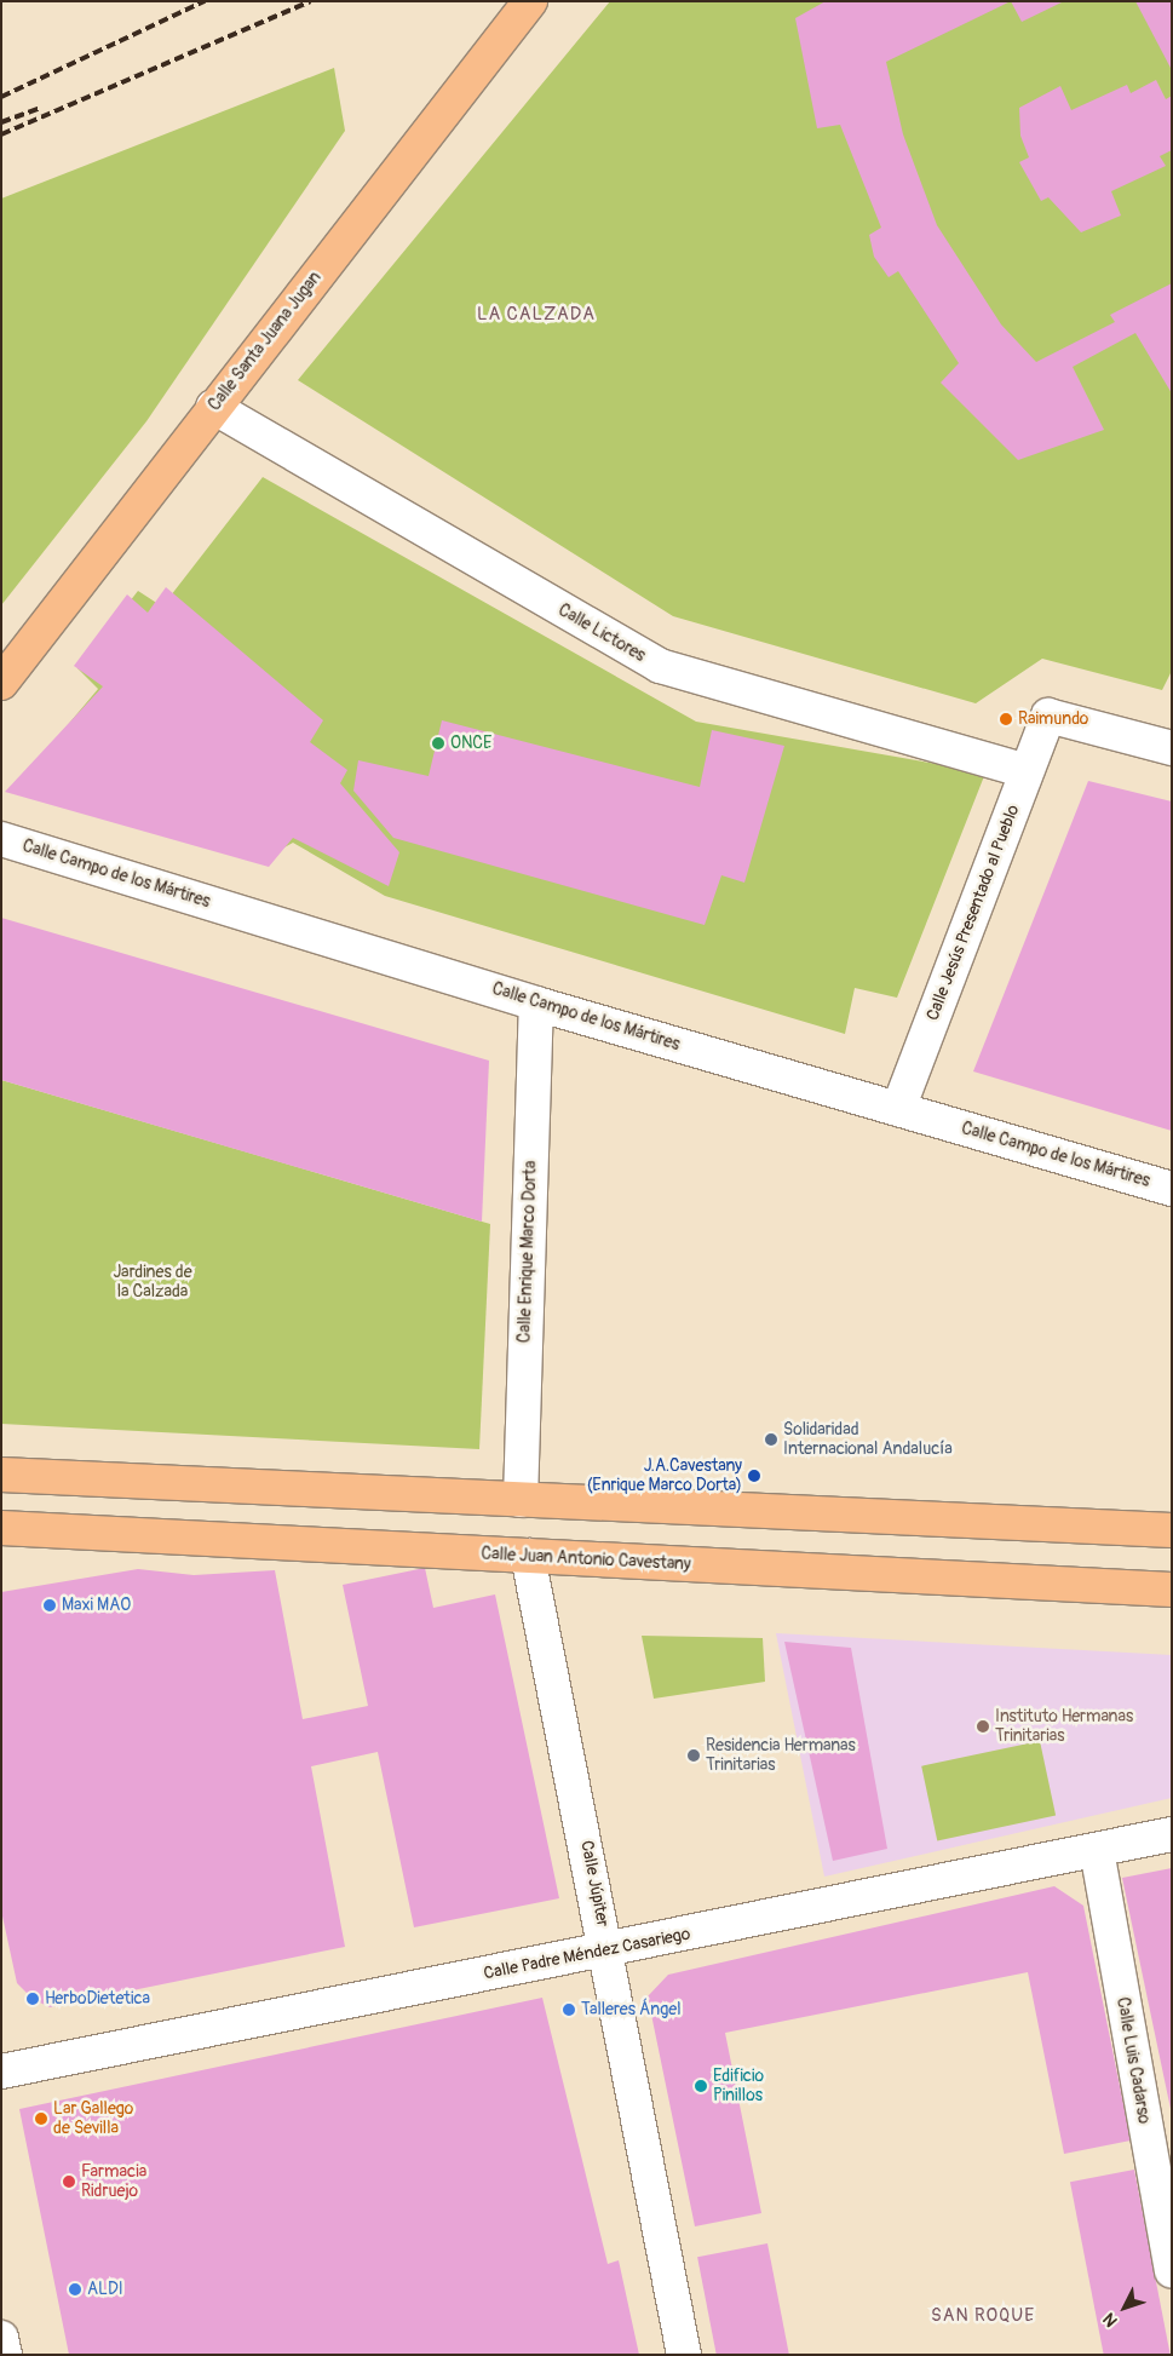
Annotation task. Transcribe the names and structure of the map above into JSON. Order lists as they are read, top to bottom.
{
  "streets": {
    "main road": ["Calle Santa Juana Jugan", "Calle Juan Antonio Cavestany"],
    "street": [
      "Calle Lictores",
      "Calle Campo de los Mártires",
      "Calle Jesús Presentado al Pueblo",
      "Calle Enrique Marco Dorta",
      "Calle Júpiter",
      "Calle Padre Méndez Casariego",
      "Calle Luis Cadarso"
    ]
  },
  "crossings": [
    ["Calle Santa Juana Jugan", "Calle Lictores"],
    ["Calle Lictores", "Calle Jesús Presentado al Pueblo"],
    ["Calle Campo de los Mártires", "Calle Jesús Presentado al Pueblo"],
    ["Calle Campo de los Mártires", "Calle Enrique Marco Dorta"],
    ["Calle Juan Antonio Cavestany", "Calle Júpiter"],
    ["Calle Júpiter", "Calle Padre Méndez Casariego"],
    ["Calle Padre Méndez Casariego", "Calle Luis Cadarso"]
  ],
  "districts": ["LA CALZADA", "SAN ROQUE"],
  "parks": ["Jardines de la Calzada"],
  "places": [
    "Raimundo",
    "ONCE",
    "Solidaridad Internacional Andalucía",
    "J.A.Cavestany (Enrique Marco Dorta)",
    "Maxi MAO",
    "Instituto Hermanas Trinitarias",
    "Residencia Hermanas Trinitarias",
    "HerboDietetica",
    "Talleres Ángel",
    "Edificio Pinillos",
    "Lar Gallego de Sevilla",
    "Farmacia Ridruejo",
    "ALDI"
  ],
  "north": "bottom left"
}
